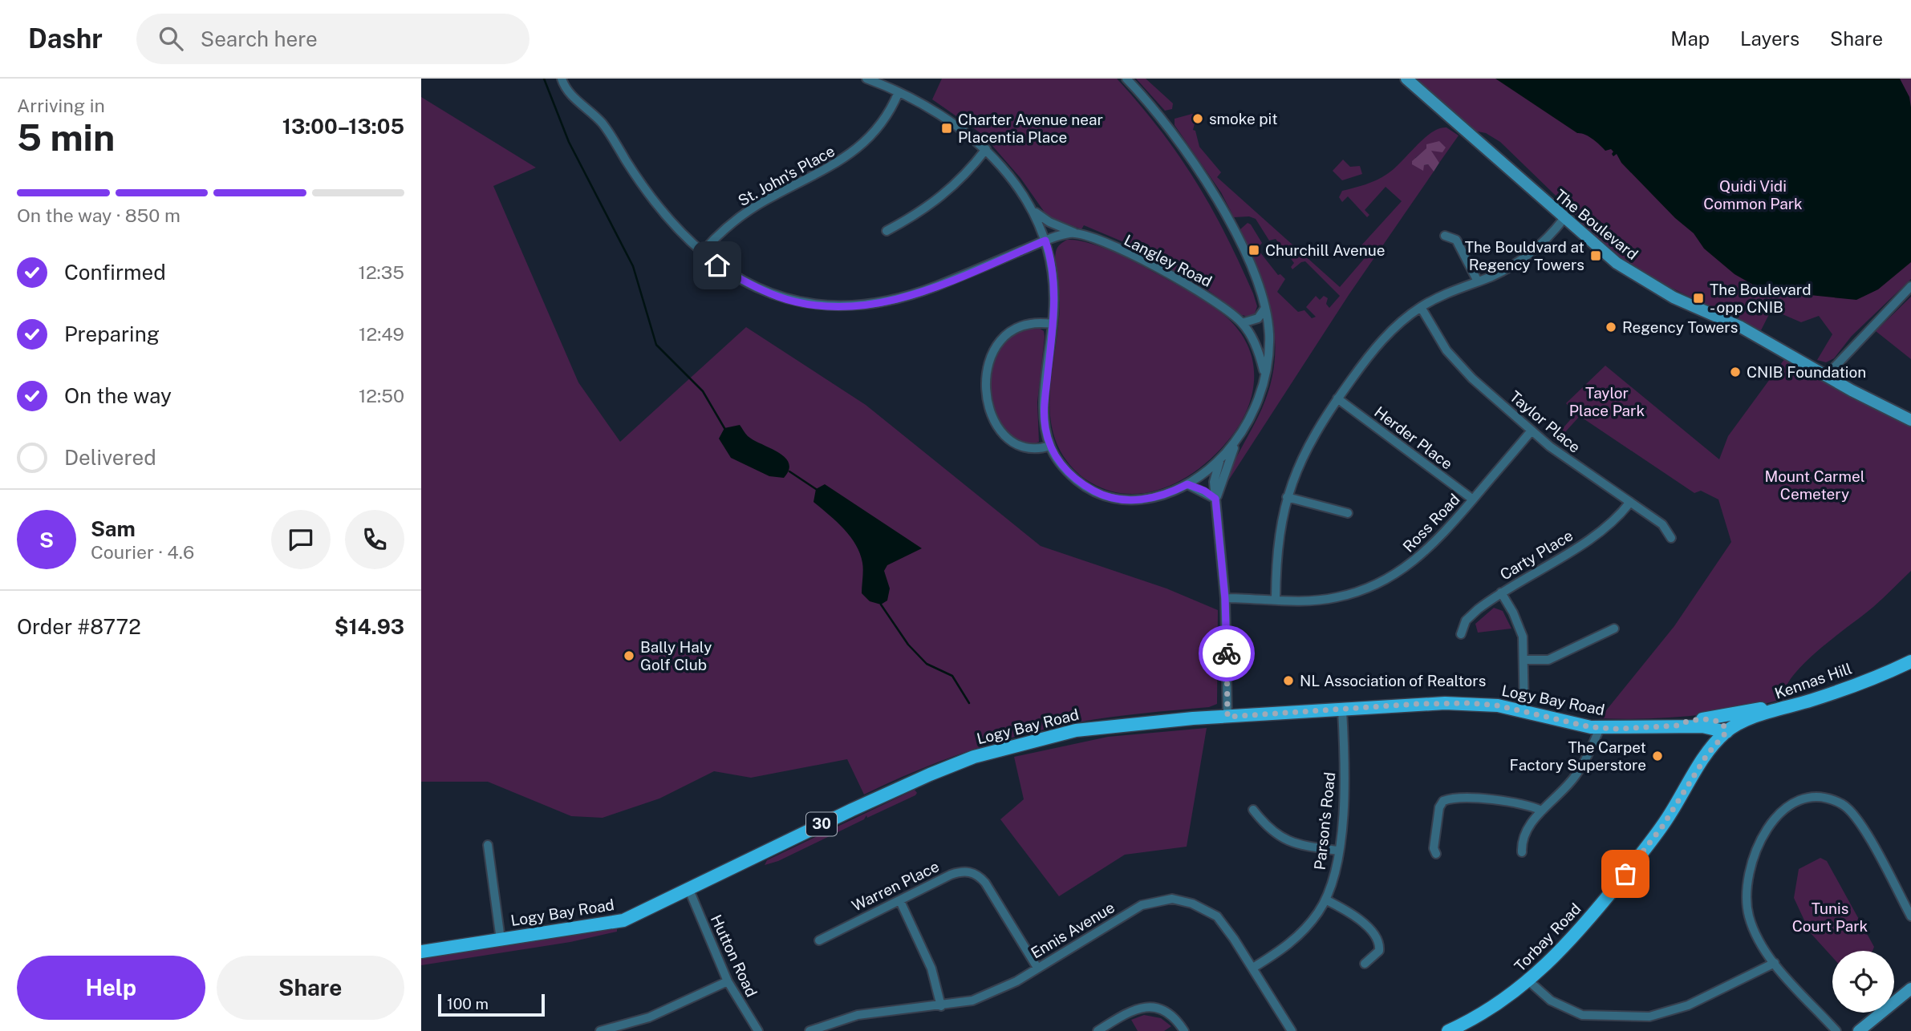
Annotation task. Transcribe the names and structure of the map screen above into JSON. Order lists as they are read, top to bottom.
{
  "streets": {
    "main road": [
      "Kennas Hill",
      "Logy Bay Road",
      "30",
      "Torbay Road"
    ],
    "street": [
      "St. John's Place",
      "The Boulevard",
      "Langley Road",
      "Taylor Place",
      "Herder Place",
      "Ross Road",
      "Carty Place",
      "Parson's Road",
      "Warren Place",
      "Ennis Avenue",
      "Hutton Road"
    ]
  },
  "crossings": [
    ["Taylor Place", "Ross Road"],
    ["Taylor Place", "Carty Place"],
    ["Herder Place", "Ross Road"],
    ["Kennas Hill", "Logy Bay Road"],
    ["Kennas Hill", "Torbay Road"],
    ["Logy Bay Road", "Parson's Road"],
    ["Logy Bay Road", "Torbay Road"],
    ["Logy Bay Road", "Hutton Road"],
    ["Parson's Road", "Ennis Avenue"],
    ["Warren Place", "Ennis Avenue"]
  ],
  "parks": [
    "Quidi Vidi Common Park",
    "Taylor Place Park",
    "Mount Carmel Cemetery",
    "Tunis Court Park"
  ],
  "places": {
    "other": [
      "smoke pit",
      "Regency Towers",
      "CNIB Foundation",
      "Bally Haly Golf Club",
      "NL Association of Realtors",
      "The Carpet Factory Superstore"
    ],
    "transit": [
      "Charter Avenue near Placentia Place",
      "Churchill Avenue",
      "The Bouldvard at Regency Towers",
      "The Boulevard - opp CNIB"
    ]
  },
  "scale_bar": "100 m",
  "page": {
    "header": "Dashr",
    "search": "Search here",
    "nav": ["Map", "Layers", "Share"],
    "heading": ["5 min", "Arriving in", "13:00–13:05"],
    "panel": [
      "Sam",
      "Courier · 4.6",
      "Order #8772",
      "$14.93"
    ],
    "bar": "On the way · 850 m",
    "list": [
      ["Confirmed", "12:35"],
      ["Preparing", "12:49"],
      ["On the way", "12:50"],
      "Delivered"
    ],
    "round": "S",
    "buttons": ["Help", "Share"],
    "scale": "100 m"
  }
}
